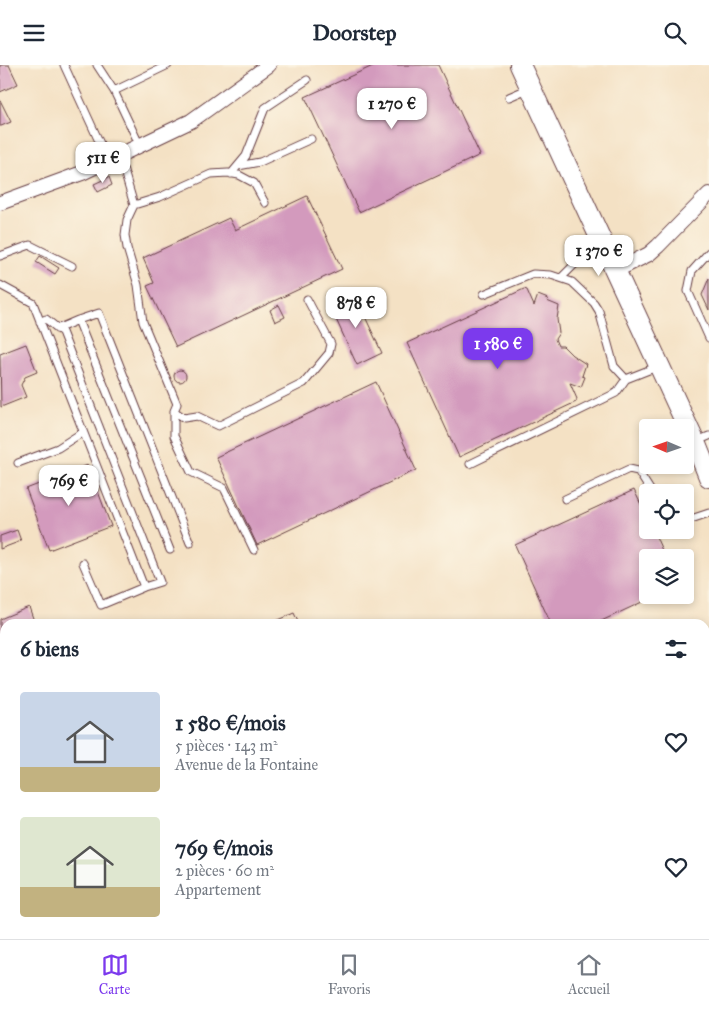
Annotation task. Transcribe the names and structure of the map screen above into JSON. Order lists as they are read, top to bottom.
{
  "north": "left",
  "page": {
    "header": "Doorstep",
    "price": [
      "1 270 €",
      "511 €",
      "1 370 €",
      "878 €",
      "1 580 €",
      "769 €"
    ],
    "heading": "6 biens",
    "list": [
      {
        "name": "1 580 €/mois",
        "note": "5 pièces · 143 m² · Avenue de la Fontaine"
      },
      {
        "name": "769 €/mois",
        "note": "2 pièces · 60 m² · Appartement"
      }
    ],
    "tabs": ["Carte", "Favoris", "Accueil"]
  }
}
